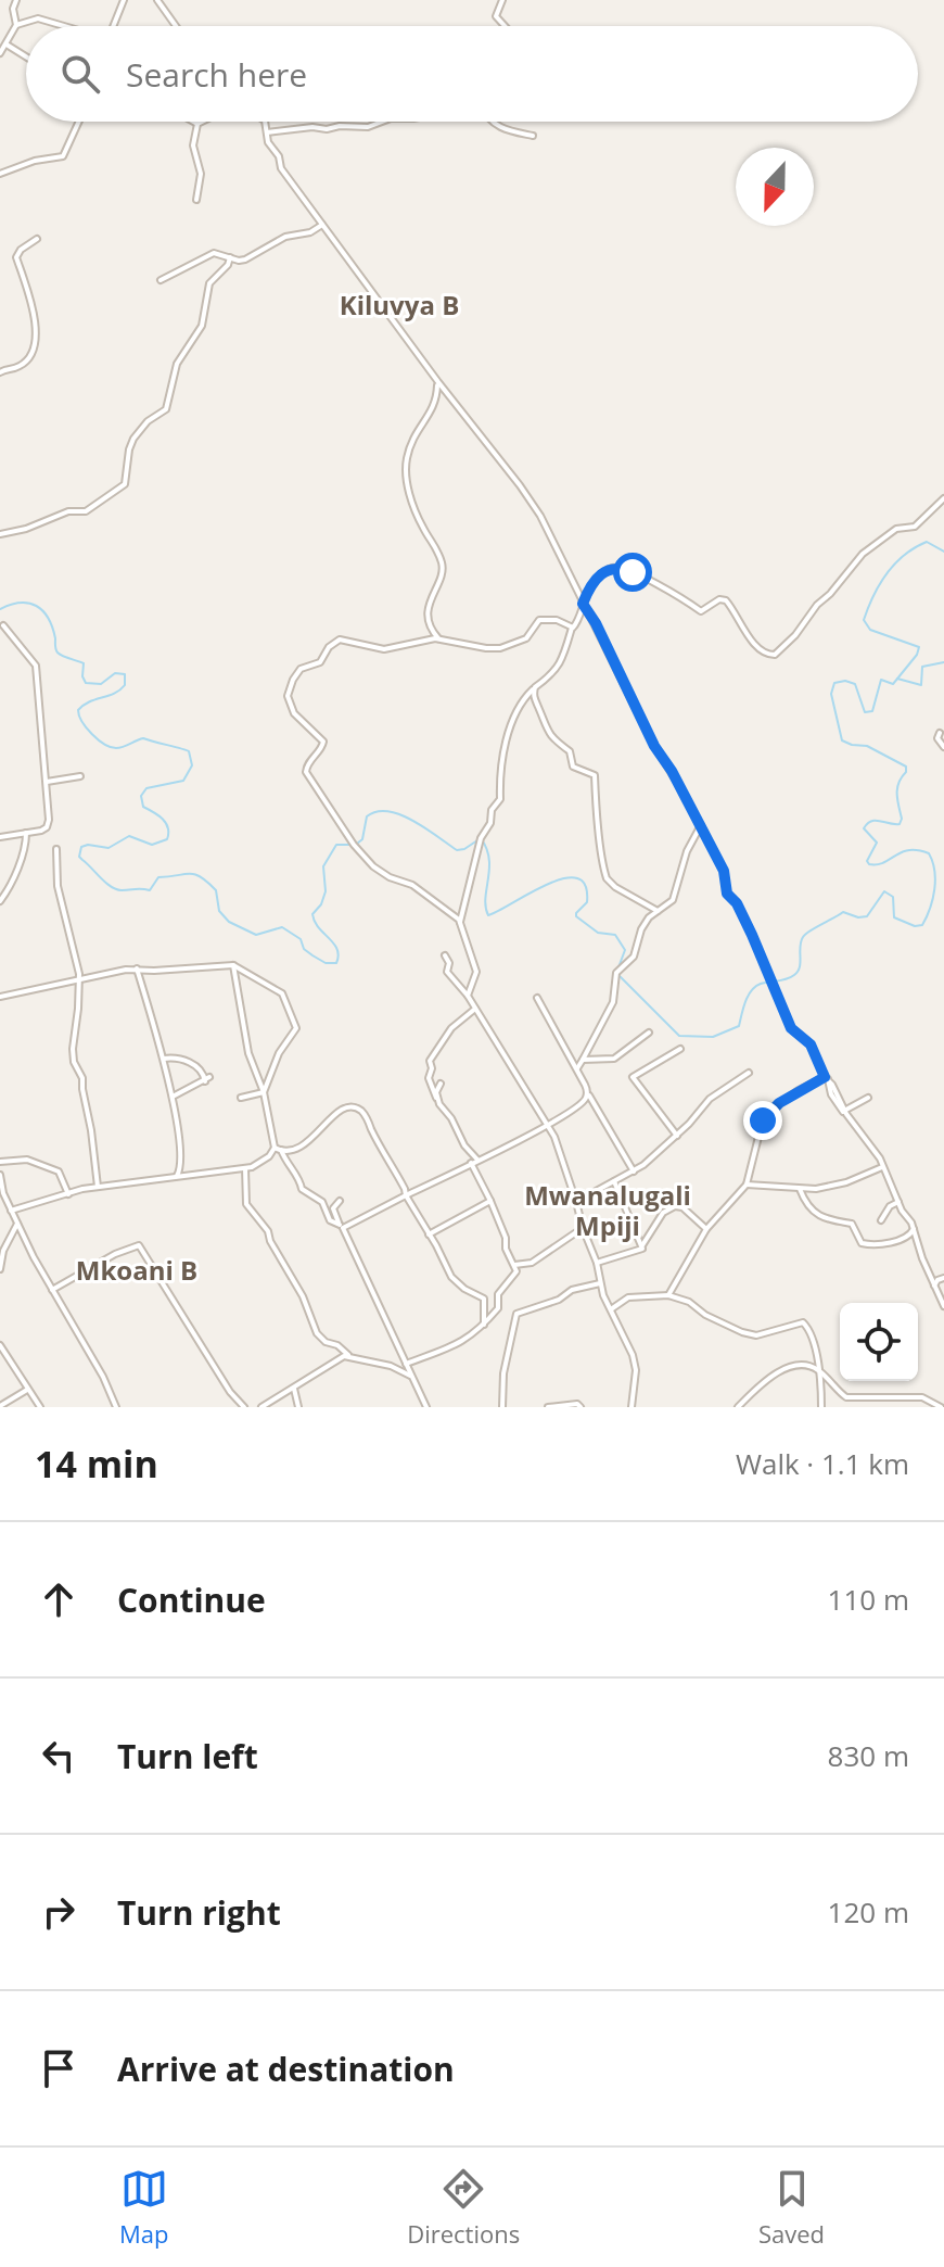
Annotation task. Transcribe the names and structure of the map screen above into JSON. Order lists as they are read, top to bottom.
{
  "districts": ["Kiluvya B", "Mwanalugali Mpiji", "Mkoani B"],
  "north": "bottom",
  "page": {
    "search": "Search here",
    "heading": ["14 min", "Walk · 1.1 km"],
    "list": [
      ["Continue", "110 m"],
      ["Turn left", "830 m"],
      ["Turn right", "120 m"],
      "Arrive at destination"
    ],
    "nav": ["Map", "Directions", "Saved"]
  }
}
